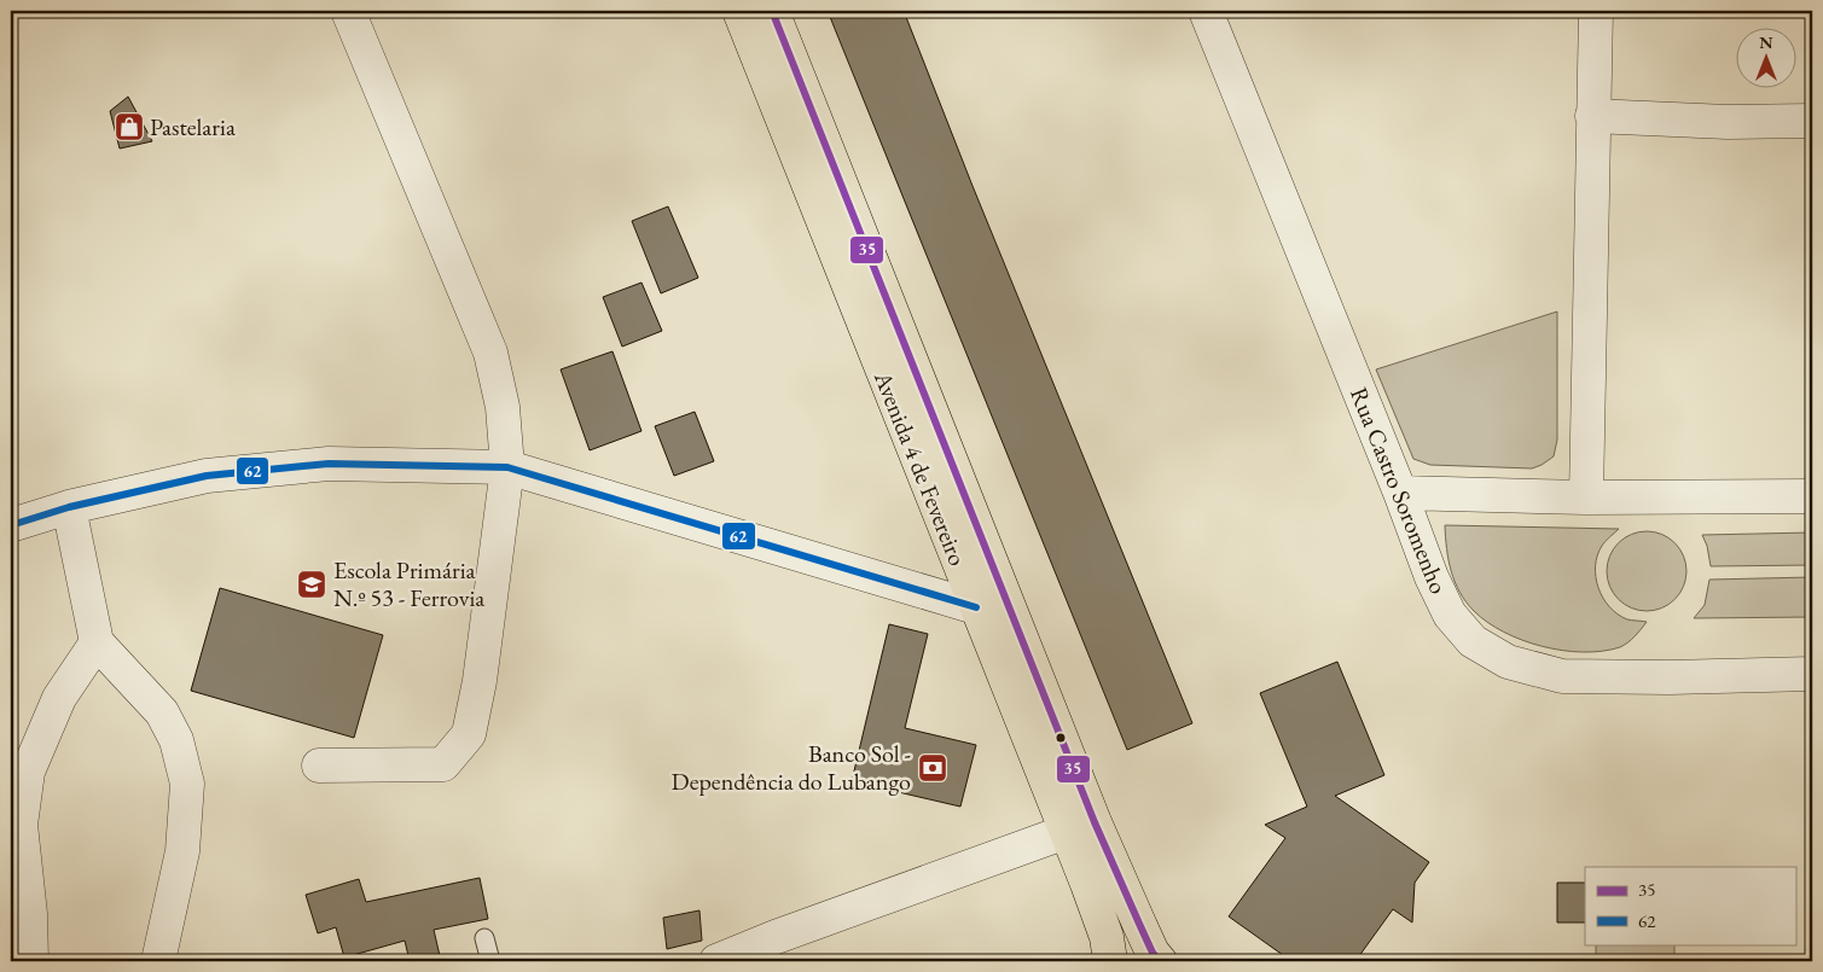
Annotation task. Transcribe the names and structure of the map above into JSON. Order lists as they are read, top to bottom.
{
  "streets": {
    "main road": ["Avenida 4 de Fevereiro"],
    "street": ["Rua Castro Soromenho"]
  },
  "places": {
    "shop": ["Pastelaria"],
    "school or university": ["Escola Primária N.º 53 - Ferrovia"],
    "bank": ["Banco Sol - Dependência do Lubango"]
  },
  "lines": ["transit line 35", "transit line 62"],
  "legend": ["35", "62"],
  "north": "top"
}
